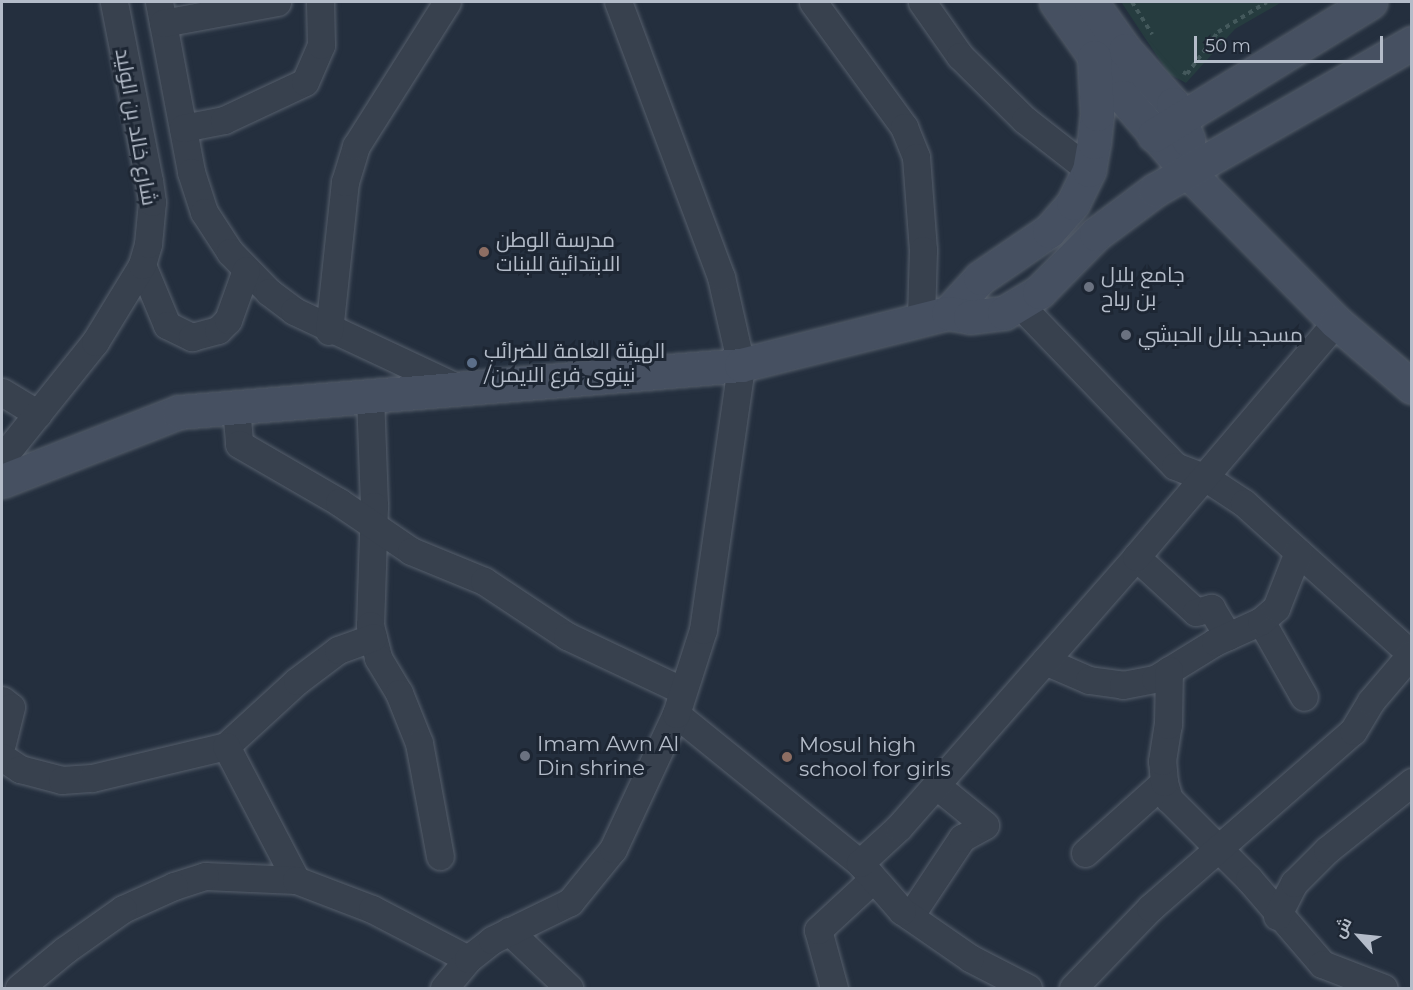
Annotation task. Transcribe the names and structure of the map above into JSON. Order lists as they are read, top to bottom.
{
  "streets": {
    "street": ["شارع خالد بن الوليد"]
  },
  "places": [
    "مدرسة الوطن الابتدائية للبنات",
    "جامع بلال بن رباح",
    "مسجد بلال الحبشي",
    "الهيئة العامة للضرائب /نينوى فرع الايمن",
    "Imam Awn Al Din shrine",
    "Mosul high school for girls"
  ],
  "scale_bar": "50 m",
  "north": "top left"
}
